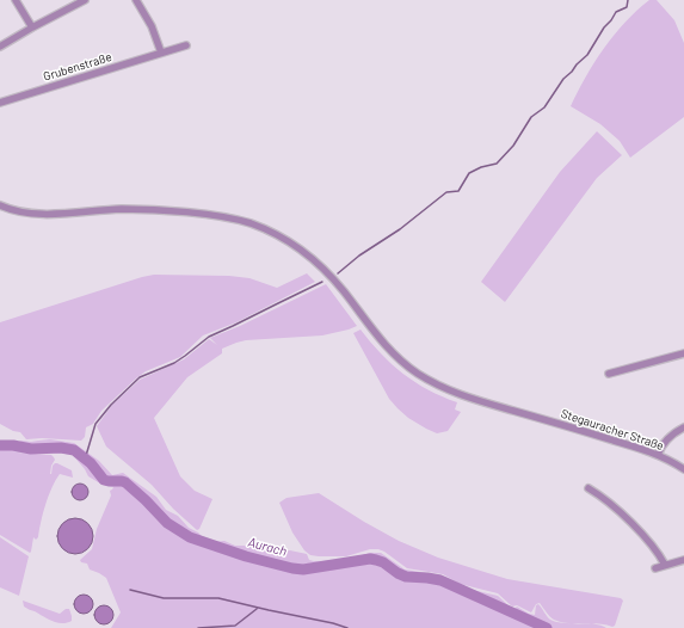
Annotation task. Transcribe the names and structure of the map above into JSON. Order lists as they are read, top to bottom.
{
  "streets": {
    "street": ["Grubenstraße", "Stegauracher Straße"]
  },
  "water": ["Aurach"]
}
